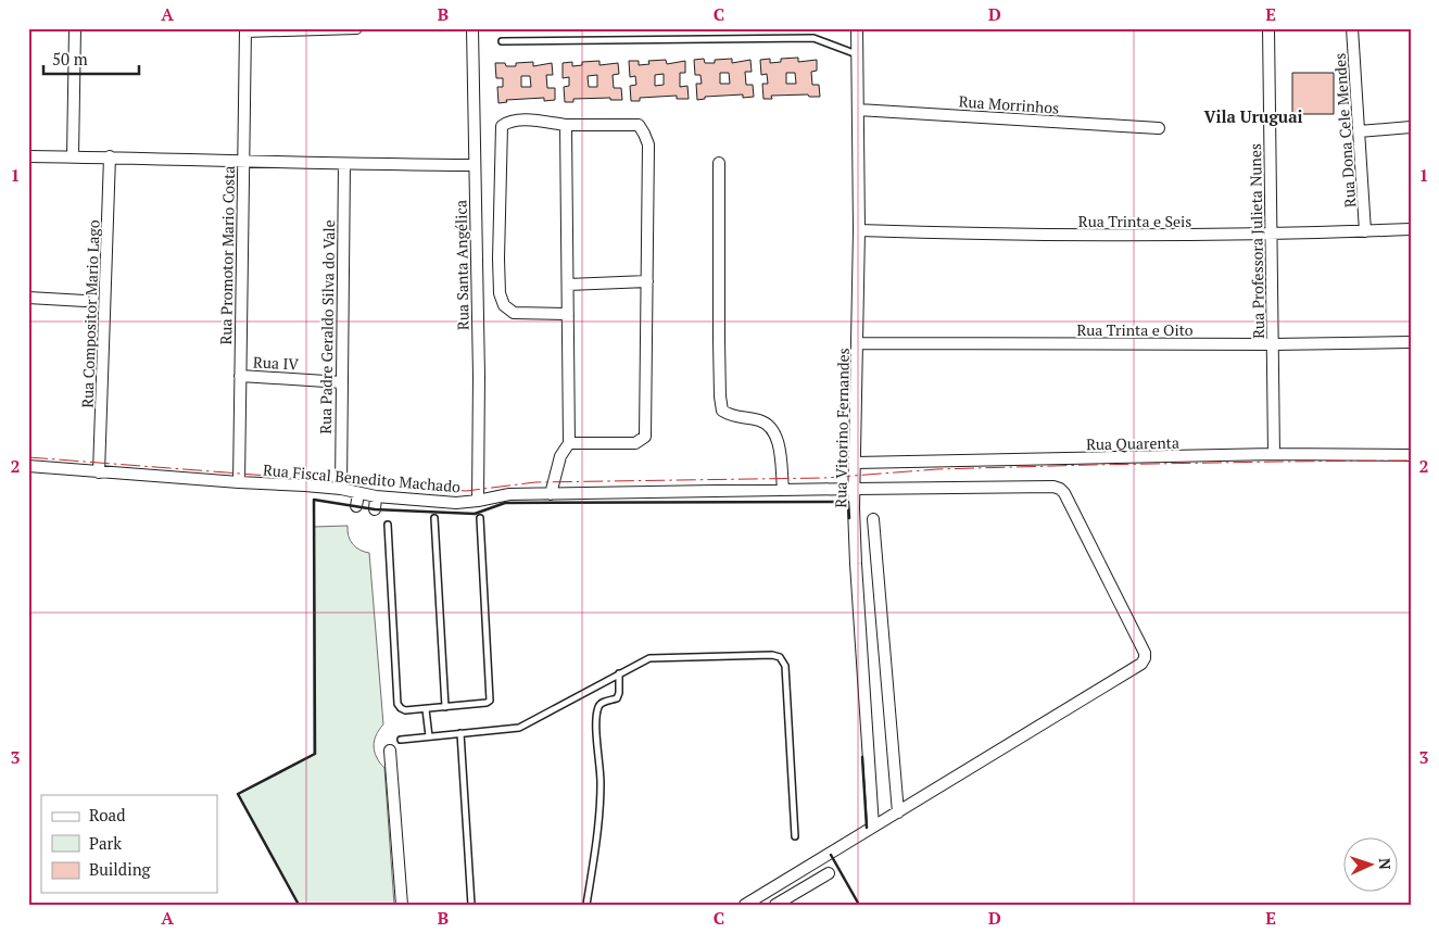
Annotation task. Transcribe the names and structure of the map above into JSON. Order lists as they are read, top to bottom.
{
  "streets": {
    "street": [
      "Rua Morrinhos",
      "Rua Dona Cele Mendes",
      "Rua Trinta e Seis",
      "Rua Professora Julieta Nunes",
      "Rua Promotor Mario Costa",
      "Rua Santa Angélica",
      "Rua Compositor Mario Lago",
      "Rua Padre Geraldo Silva do Vale",
      "Rua Trinta e Oito",
      "Rua IV",
      "Rua Vitorino Fernandes",
      "Rua Quarenta",
      "Rua Fiscal Benedito Machado"
    ]
  },
  "crossings": [
    ["Rua Morrinhos", "Rua Vitorino Fernandes"],
    ["Rua Dona Cele Mendes", "Rua Trinta e Seis"],
    ["Rua Trinta e Seis", "Rua Professora Julieta Nunes"],
    ["Rua Trinta e Seis", "Rua Vitorino Fernandes"],
    ["Rua Professora Julieta Nunes", "Rua Trinta e Oito"],
    ["Rua Professora Julieta Nunes", "Rua Quarenta"],
    ["Rua Promotor Mario Costa", "Rua IV"],
    ["Rua Promotor Mario Costa", "Rua Fiscal Benedito Machado"],
    ["Rua Santa Angélica", "Rua Fiscal Benedito Machado"],
    ["Rua Compositor Mario Lago", "Rua Fiscal Benedito Machado"],
    ["Rua Padre Geraldo Silva do Vale", "Rua IV"],
    ["Rua Padre Geraldo Silva do Vale", "Rua Fiscal Benedito Machado"],
    ["Rua Trinta e Oito", "Rua Vitorino Fernandes"],
    ["Rua Vitorino Fernandes", "Rua Quarenta"],
    ["Rua Vitorino Fernandes", "Rua Fiscal Benedito Machado"]
  ],
  "districts": ["Vila Uruguai"],
  "legend": ["Road", "Park", "Building"],
  "scale_bar": "50 m",
  "north": "right",
  "grid": {
    "columns": [
      "A",
      "B",
      "C",
      "D",
      "E"
    ],
    "rows": ["1", "2", "3"]
  }
}
